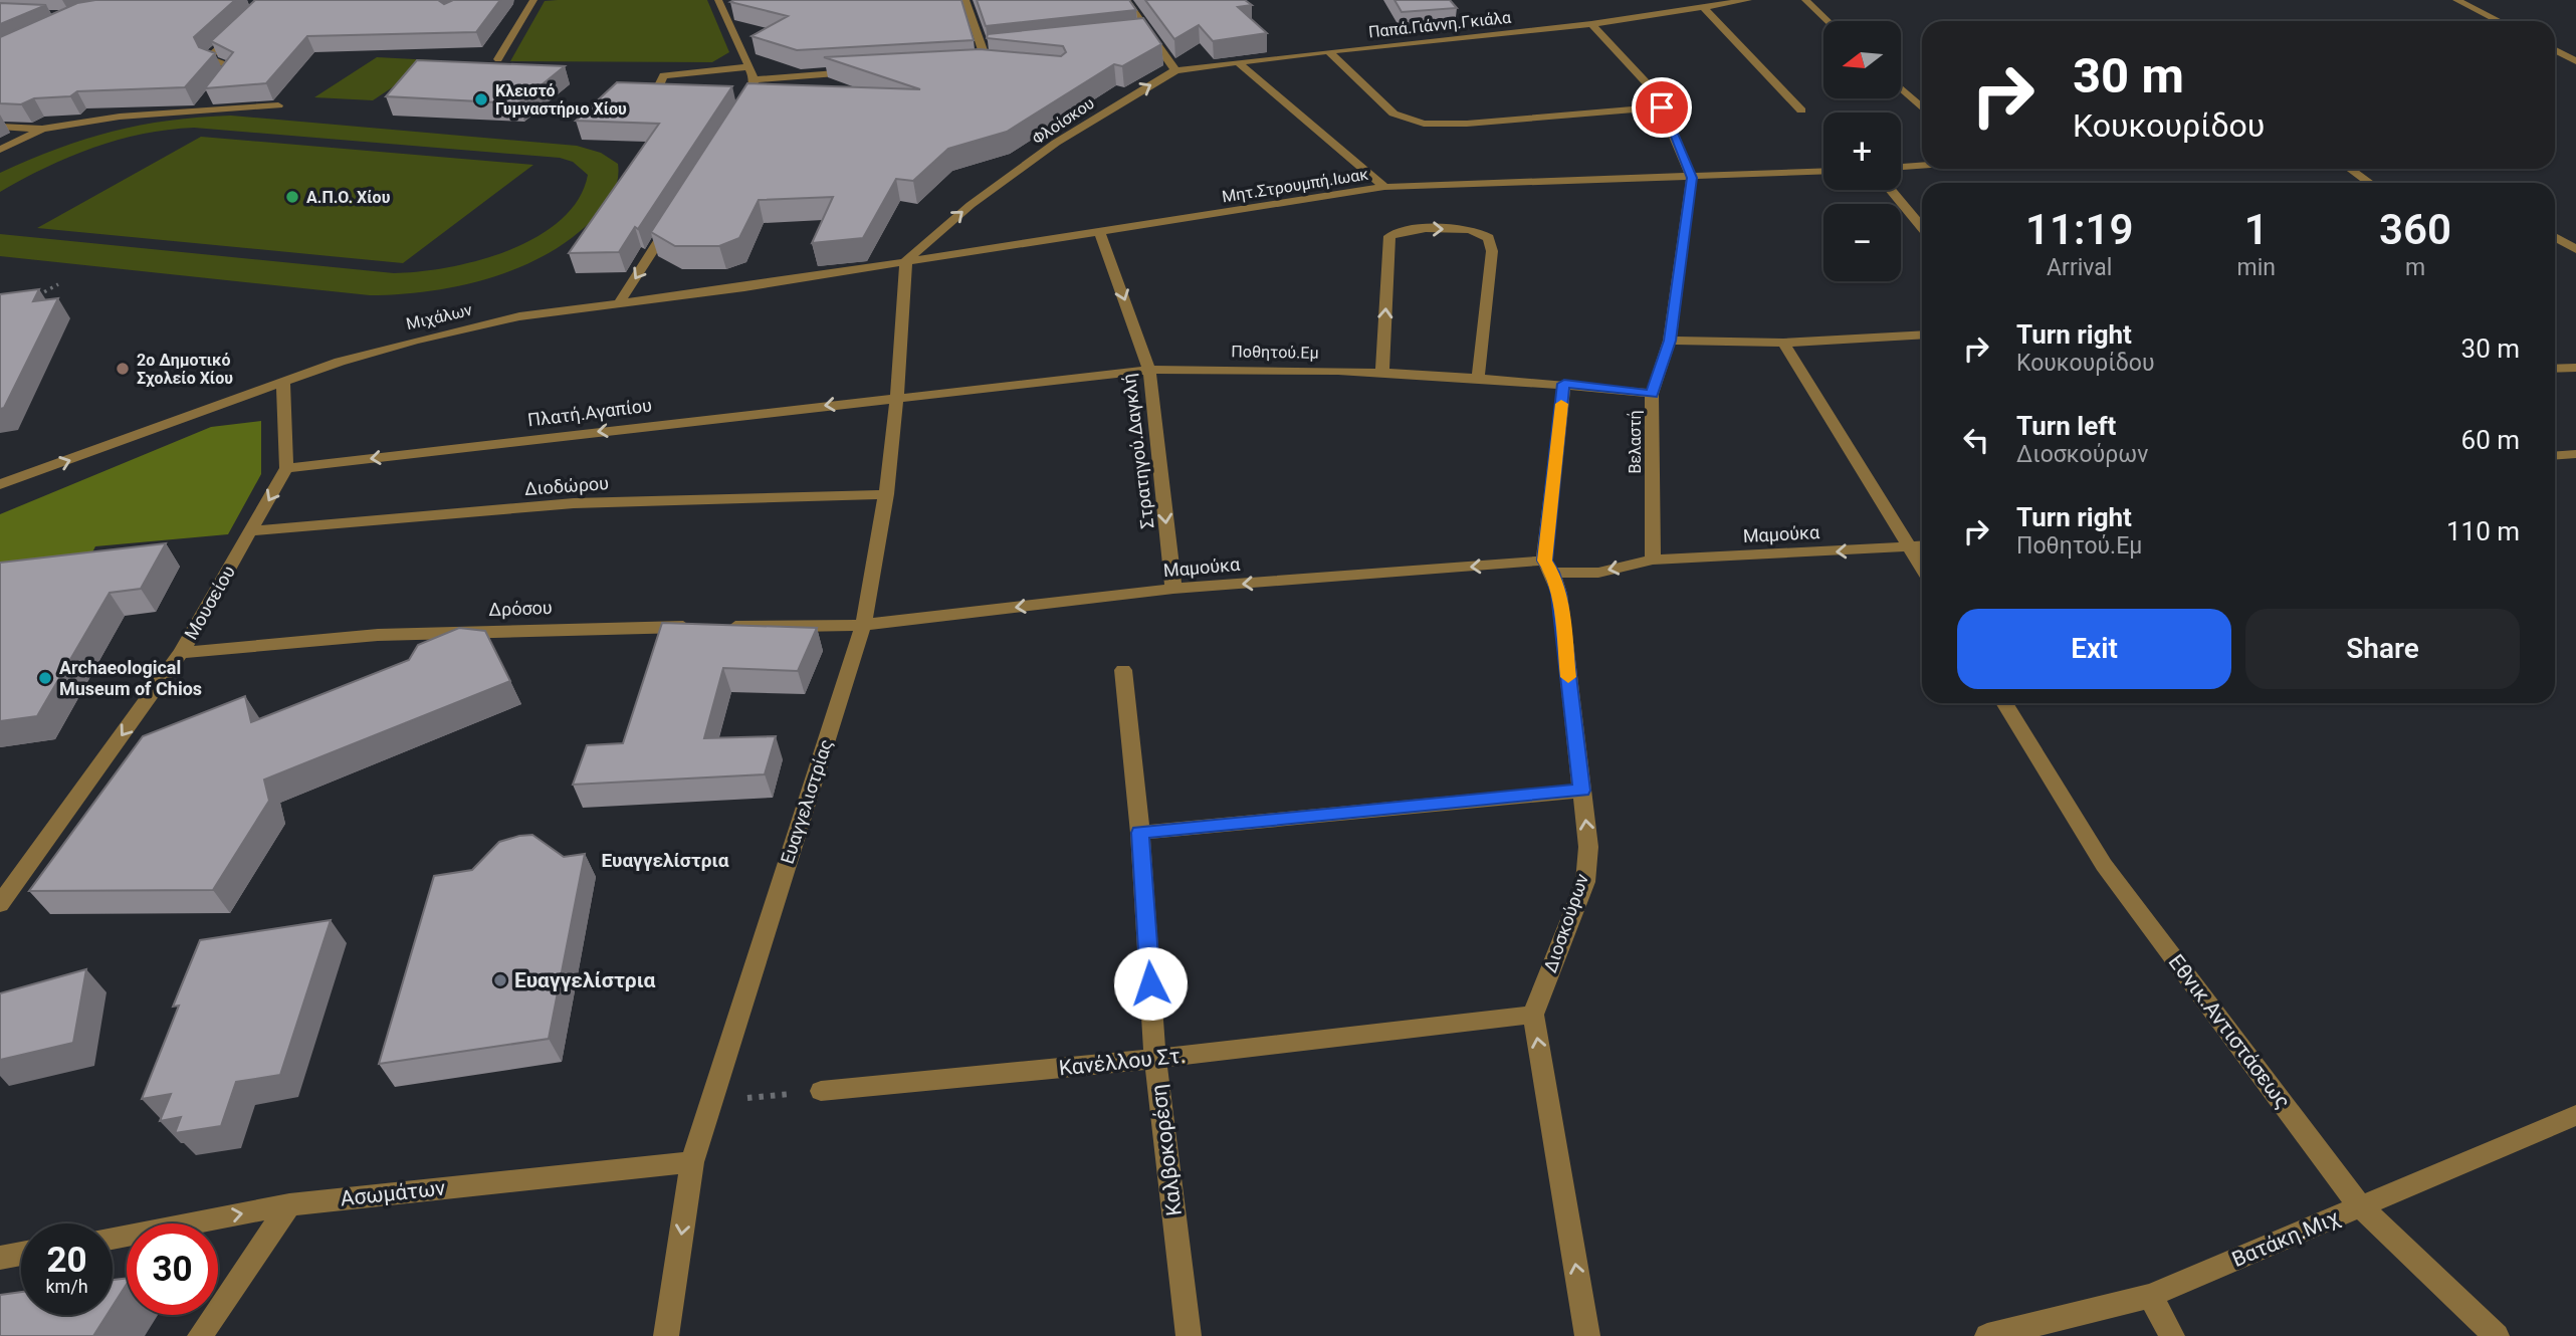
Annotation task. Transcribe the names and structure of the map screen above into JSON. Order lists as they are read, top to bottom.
{
  "streets": {
    "street": [
      "Παπά.Γιάννη.Γκιάλα",
      "Φλοίσκου",
      "Μητ.Στρουμπή.Ιωακ",
      "Μιχάλων",
      "Ποθητού.Εμ",
      "Πλατή.Αγαπίου",
      "Βελαστή",
      "Στρατηγού.Δαγκλή",
      "Διοδώρου",
      "Μαμούκα",
      "Μουσείου",
      "Δρόσου",
      "Ευαγγελιστρίας",
      "Διοσκούρων",
      "Εθνικ.Αντιστάσεως",
      "Κανέλλου Στ.",
      "Καλβοκορέση",
      "Ασωμάτων",
      "Βατάκη.Μιχ"
    ]
  },
  "crossings": [
    ["Παπά.Γιάννη.Γκιάλα", "Φλοίσκου"],
    ["Φλοίσκου", "Μητ.Στρουμπή.Ιωακ"],
    ["Φλοίσκου", "Μιχάλων"],
    ["Φλοίσκου", "Ευαγγελιστρίας"],
    ["Μητ.Στρουμπή.Ιωακ", "Μιχάλων"],
    ["Μητ.Στρουμπή.Ιωακ", "Βελαστή"],
    ["Μητ.Στρουμπή.Ιωακ", "Στρατηγού.Δαγκλή"],
    ["Μητ.Στρουμπή.Ιωακ", "Ευαγγελιστρίας"],
    ["Μιχάλων", "Ευαγγελιστρίας"],
    ["Ποθητού.Εμ", "Πλατή.Αγαπίου"],
    ["Ποθητού.Εμ", "Βελαστή"],
    ["Ποθητού.Εμ", "Στρατηγού.Δαγκλή"],
    ["Ποθητού.Εμ", "Ευαγγελιστρίας"],
    ["Ποθητού.Εμ", "Διοσκούρων"],
    ["Πλατή.Αγαπίου", "Μουσείου"],
    ["Πλατή.Αγαπίου", "Ευαγγελιστρίας"],
    ["Βελαστή", "Μαμούκα"],
    ["Στρατηγού.Δαγκλή", "Μαμούκα"],
    ["Διοδώρου", "Μουσείου"],
    ["Διοδώρου", "Ευαγγελιστρίας"],
    ["Μαμούκα", "Δρόσου"],
    ["Μαμούκα", "Ευαγγελιστρίας"],
    ["Μαμούκα", "Διοσκούρων"],
    ["Μουσείου", "Δρόσου"],
    ["Δρόσου", "Ευαγγελιστρίας"],
    ["Ευαγγελιστρίας", "Ασωμάτων"],
    ["Διοσκούρων", "Κανέλλου Στ."],
    ["Εθνικ.Αντιστάσεως", "Βατάκη.Μιχ"],
    ["Κανέλλου Στ.", "Καλβοκορέση"]
  ],
  "one_way": [
    "Φλοίσκου",
    "Πλατή.Αγαπίου",
    "Στρατηγού.Δαγκλή",
    "Μαμούκα",
    "Μουσείου",
    "Διοσκούρων"
  ],
  "districts": ["Ευαγγελίστρια"],
  "places": [
    "Κλειστό Γυμναστήριο Χίου",
    "Α.Π.Ο. Χίου",
    "2o Δημοτικό Σχολείο Χίου",
    "Archaeological Museum of Chios",
    "Ευαγγελίστρια"
  ],
  "north": "left",
  "page": {
    "map_buttons": ["+", "−"],
    "turn": ["30 m", "Κουκουρίδου"],
    "eta": [
      "11:19",
      "Arrival",
      "1",
      "min",
      "360",
      "m"
    ],
    "list": [
      {
        "name": "Turn right",
        "note": "Κουκουρίδου",
        "value": "30 m"
      },
      {
        "name": "Turn left",
        "note": "Διοσκούρων",
        "value": "60 m"
      },
      {
        "name": "Turn right",
        "note": "Ποθητού.Εμ",
        "value": "110 m"
      }
    ],
    "buttons": ["Exit", "Share"],
    "speed": "20 km/h",
    "limit": "30"
  }
}
